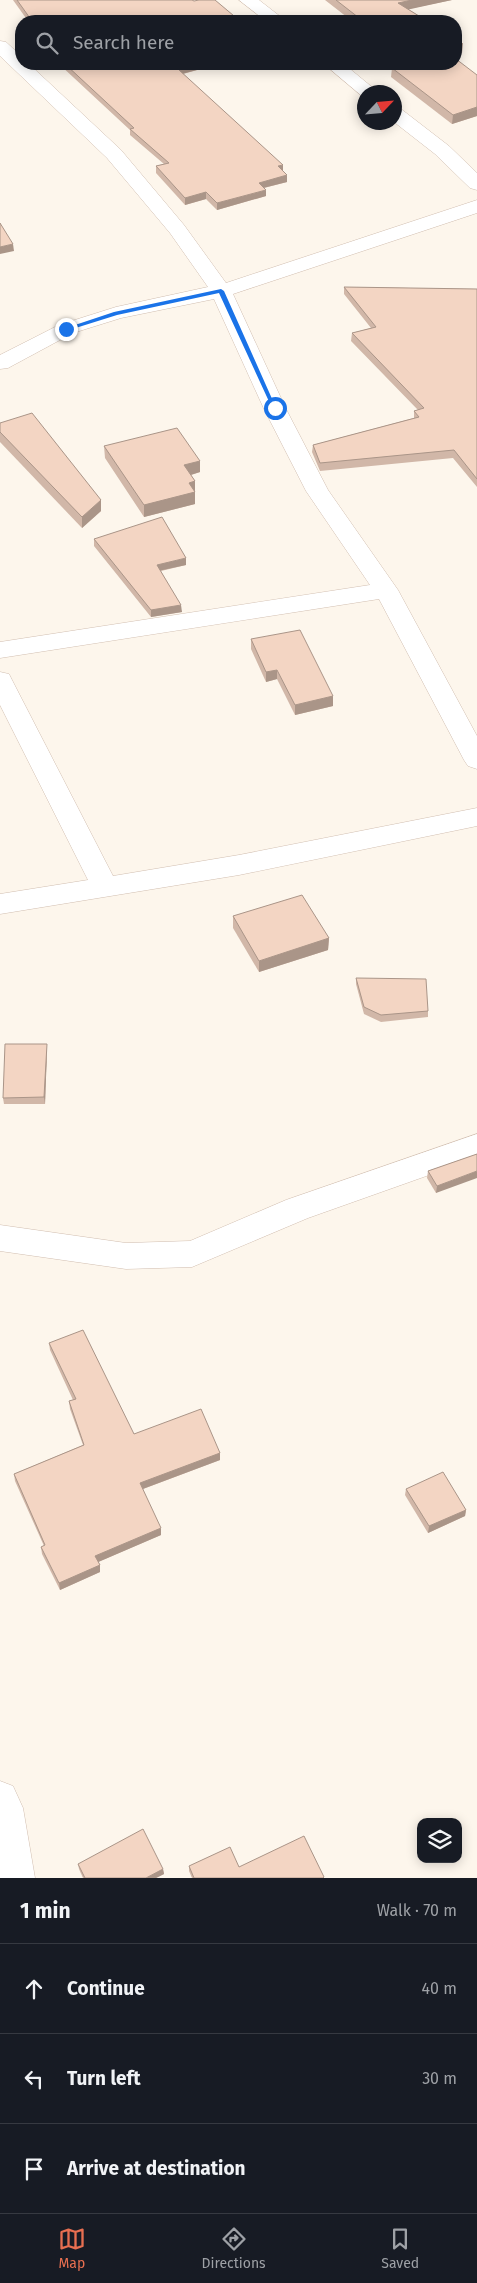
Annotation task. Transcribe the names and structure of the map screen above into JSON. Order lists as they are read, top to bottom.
{
  "north": "top right",
  "page": {
    "search": "Search here",
    "heading": ["1 min", "Walk · 70 m"],
    "list": [
      ["Continue", "40 m"],
      ["Turn left", "30 m"],
      "Arrive at destination"
    ],
    "nav": ["Map", "Directions", "Saved"]
  }
}
